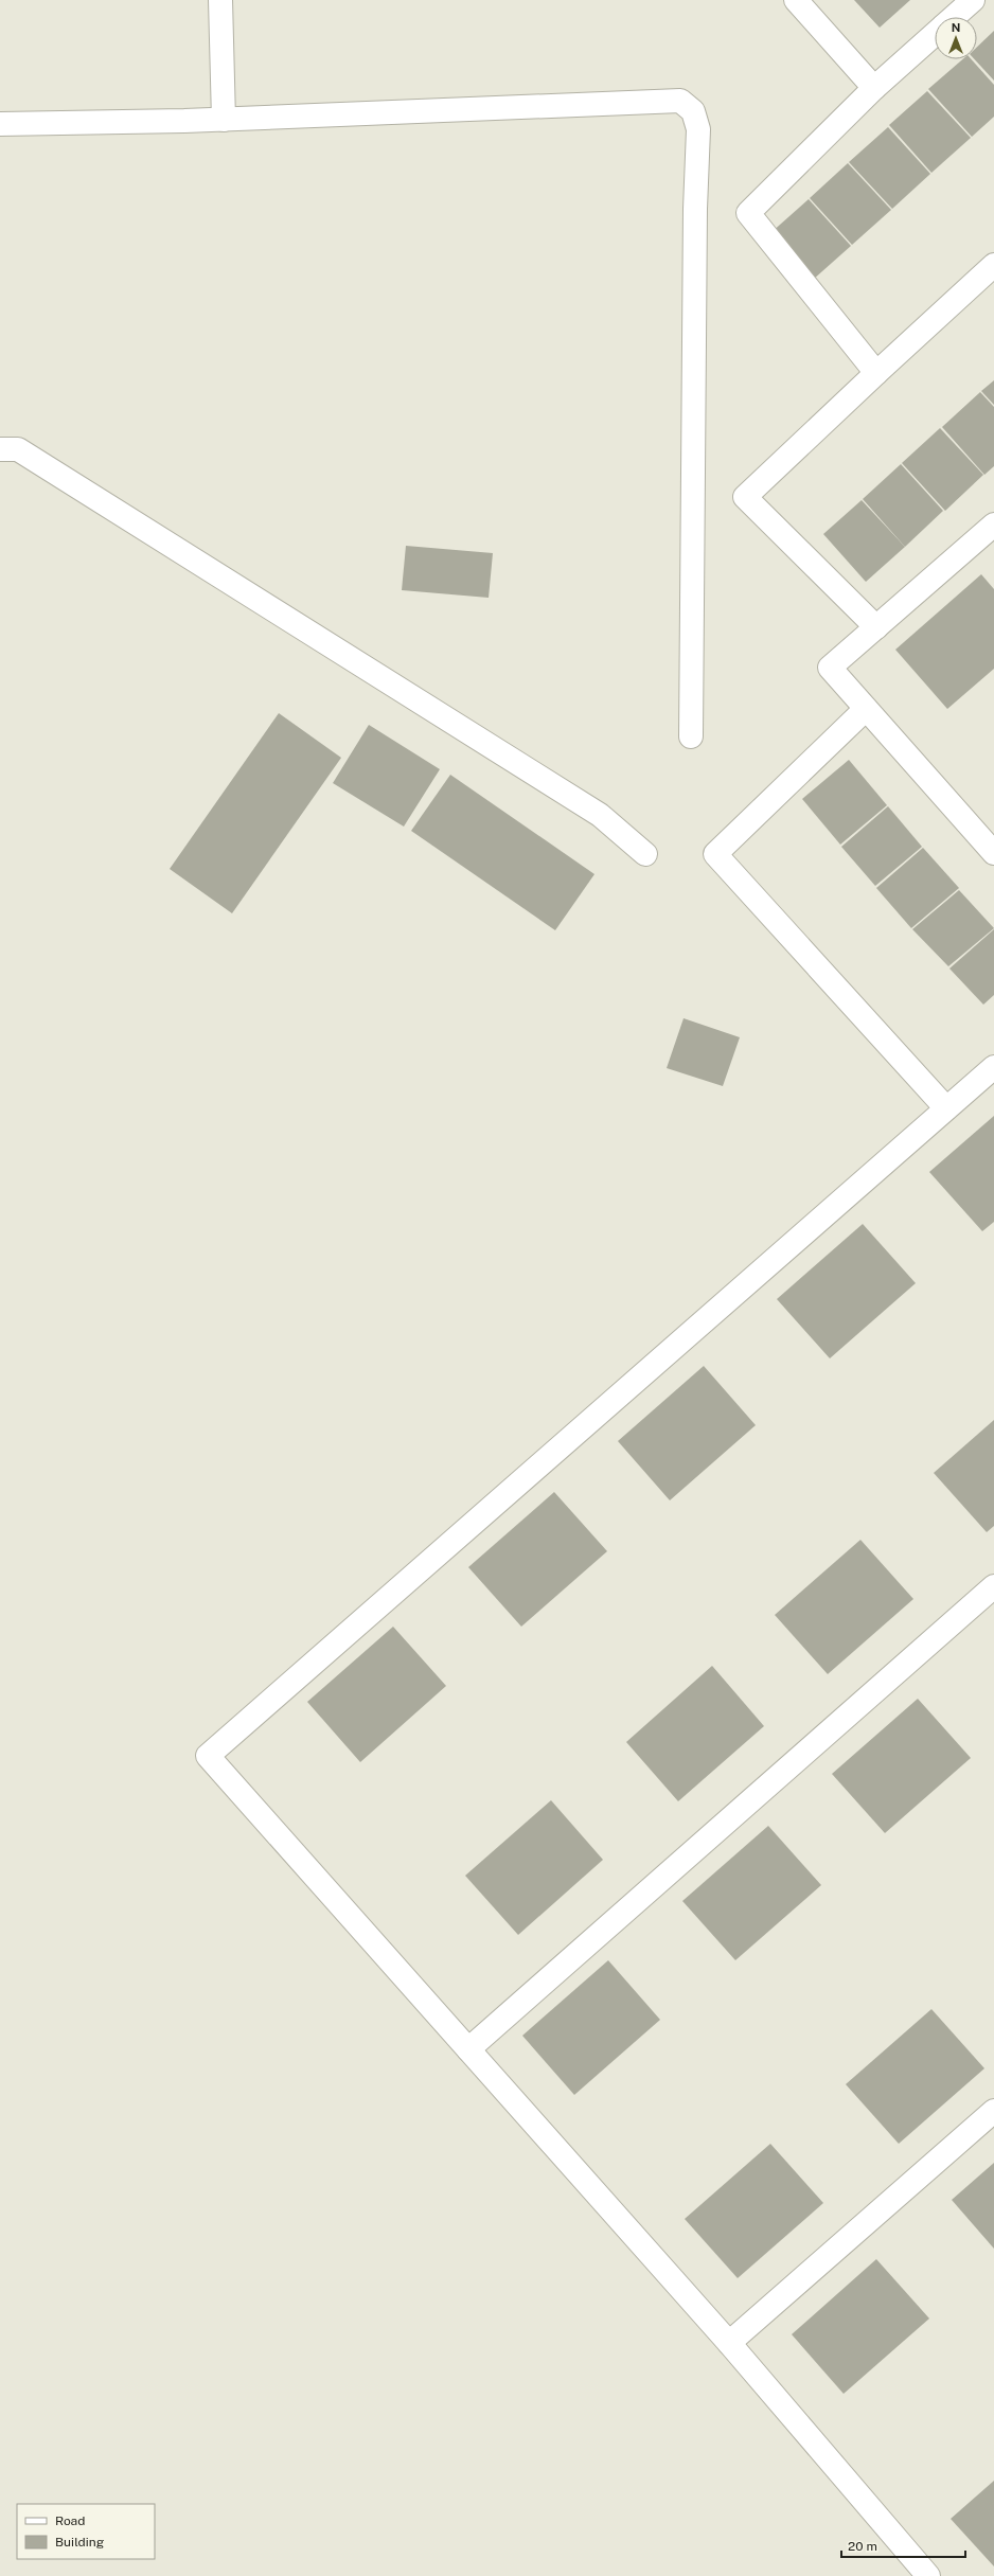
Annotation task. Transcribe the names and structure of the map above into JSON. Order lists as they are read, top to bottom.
{
  "legend": ["Road", "Building"],
  "scale_bar": "20 m",
  "north": "top"
}
